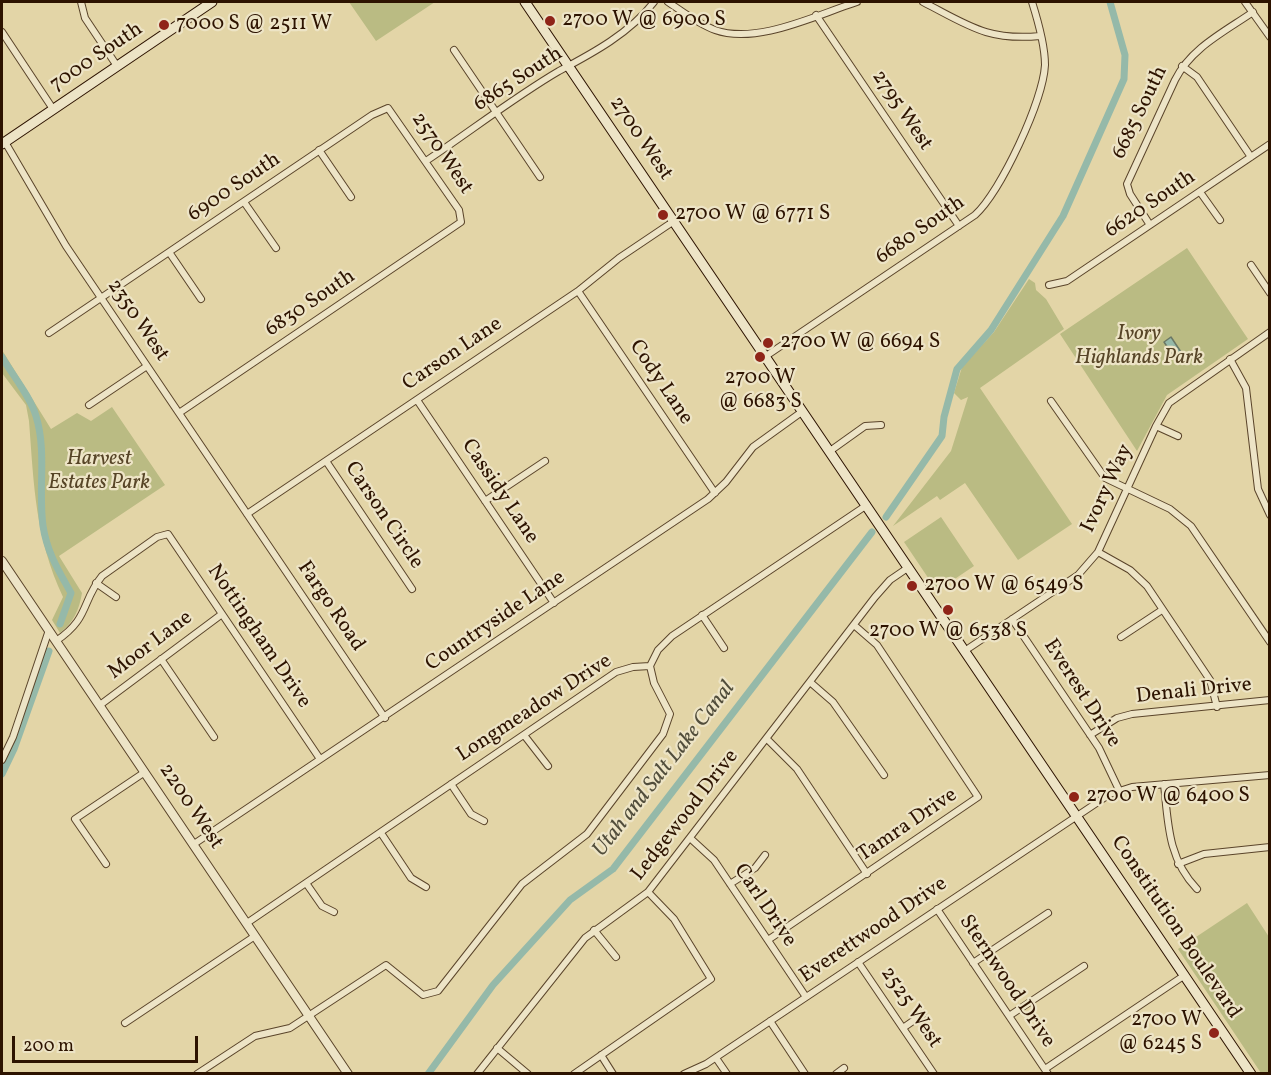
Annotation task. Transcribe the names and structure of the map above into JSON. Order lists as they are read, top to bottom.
{
  "streets": {
    "main road": ["7000 South", "2700 West", "Constitution Boulevard"],
    "street": [
      "6865 South",
      "2795 West",
      "6685 South",
      "2570 West",
      "6900 South",
      "6620 South",
      "6680 South",
      "6830 South",
      "2350 West",
      "Carson Lane",
      "Cody Lane",
      "Ivory Way",
      "Cassidy Lane",
      "Carson Circle",
      "Fargo Road",
      "Countryside Lane",
      "Nottingham Drive",
      "Moor Lane",
      "Denali Drive",
      "Everest Drive",
      "Longmeadow Drive",
      "2200 West",
      "Ledgewood Drive",
      "Tamra Drive",
      "Carl Drive",
      "Everettwood Drive",
      "Sternwood Drive",
      "2525 West"
    ]
  },
  "crossings": [
    ["7000 South", "2350 West"],
    ["6865 South", "2700 West"],
    ["6865 South", "2570 West"],
    ["2795 West", "6680 South"],
    ["6685 South", "6620 South"],
    ["2700 West", "6680 South"],
    ["2700 West", "Carson Lane"],
    ["2700 West", "Countryside Lane"],
    ["2700 West", "Constitution Boulevard"],
    ["2570 West", "6900 South"],
    ["2570 West", "6830 South"],
    ["6900 South", "2350 West"],
    ["6830 South", "2350 West"],
    ["2350 West", "Carson Lane"],
    ["2350 West", "Fargo Road"],
    ["Carson Lane", "Cody Lane"],
    ["Carson Lane", "Cassidy Lane"],
    ["Carson Lane", "Carson Circle"],
    ["Carson Lane", "Fargo Road"],
    ["Cody Lane", "Countryside Lane"],
    ["Ivory Way", "Everest Drive"],
    ["Ivory Way", "Constitution Boulevard"],
    ["Cassidy Lane", "Countryside Lane"],
    ["Fargo Road", "Countryside Lane"],
    ["Countryside Lane", "Nottingham Drive"],
    ["Countryside Lane", "2200 West"],
    ["Nottingham Drive", "Moor Lane"],
    ["Moor Lane", "2200 West"],
    ["Denali Drive", "Everest Drive"],
    ["Everest Drive", "Everettwood Drive"],
    ["Longmeadow Drive", "2200 West"],
    ["Ledgewood Drive", "Tamra Drive"],
    ["Ledgewood Drive", "Carl Drive"],
    ["Ledgewood Drive", "Constitution Boulevard"],
    ["Tamra Drive", "Carl Drive"],
    ["Carl Drive", "Everettwood Drive"],
    ["Constitution Boulevard", "Everettwood Drive"],
    ["Everettwood Drive", "Sternwood Drive"],
    ["Everettwood Drive", "2525 West"]
  ],
  "water": ["Utah and Salt Lake Canal"],
  "parks": ["Ivory Highlands Park", "Harvest Estates Park"],
  "places": [
    "2700 W @ 6900 S",
    "7000 S @ 2511 W",
    "2700 W @ 6771 S",
    "2700 W @ 6694 S",
    "2700 W @ 6683 S",
    "2700 W @ 6549 S",
    "2700 W @ 6538 S",
    "2700 W @ 6400 S",
    "2700 W @ 6245 S"
  ],
  "scale_bar": "200 m"
}
